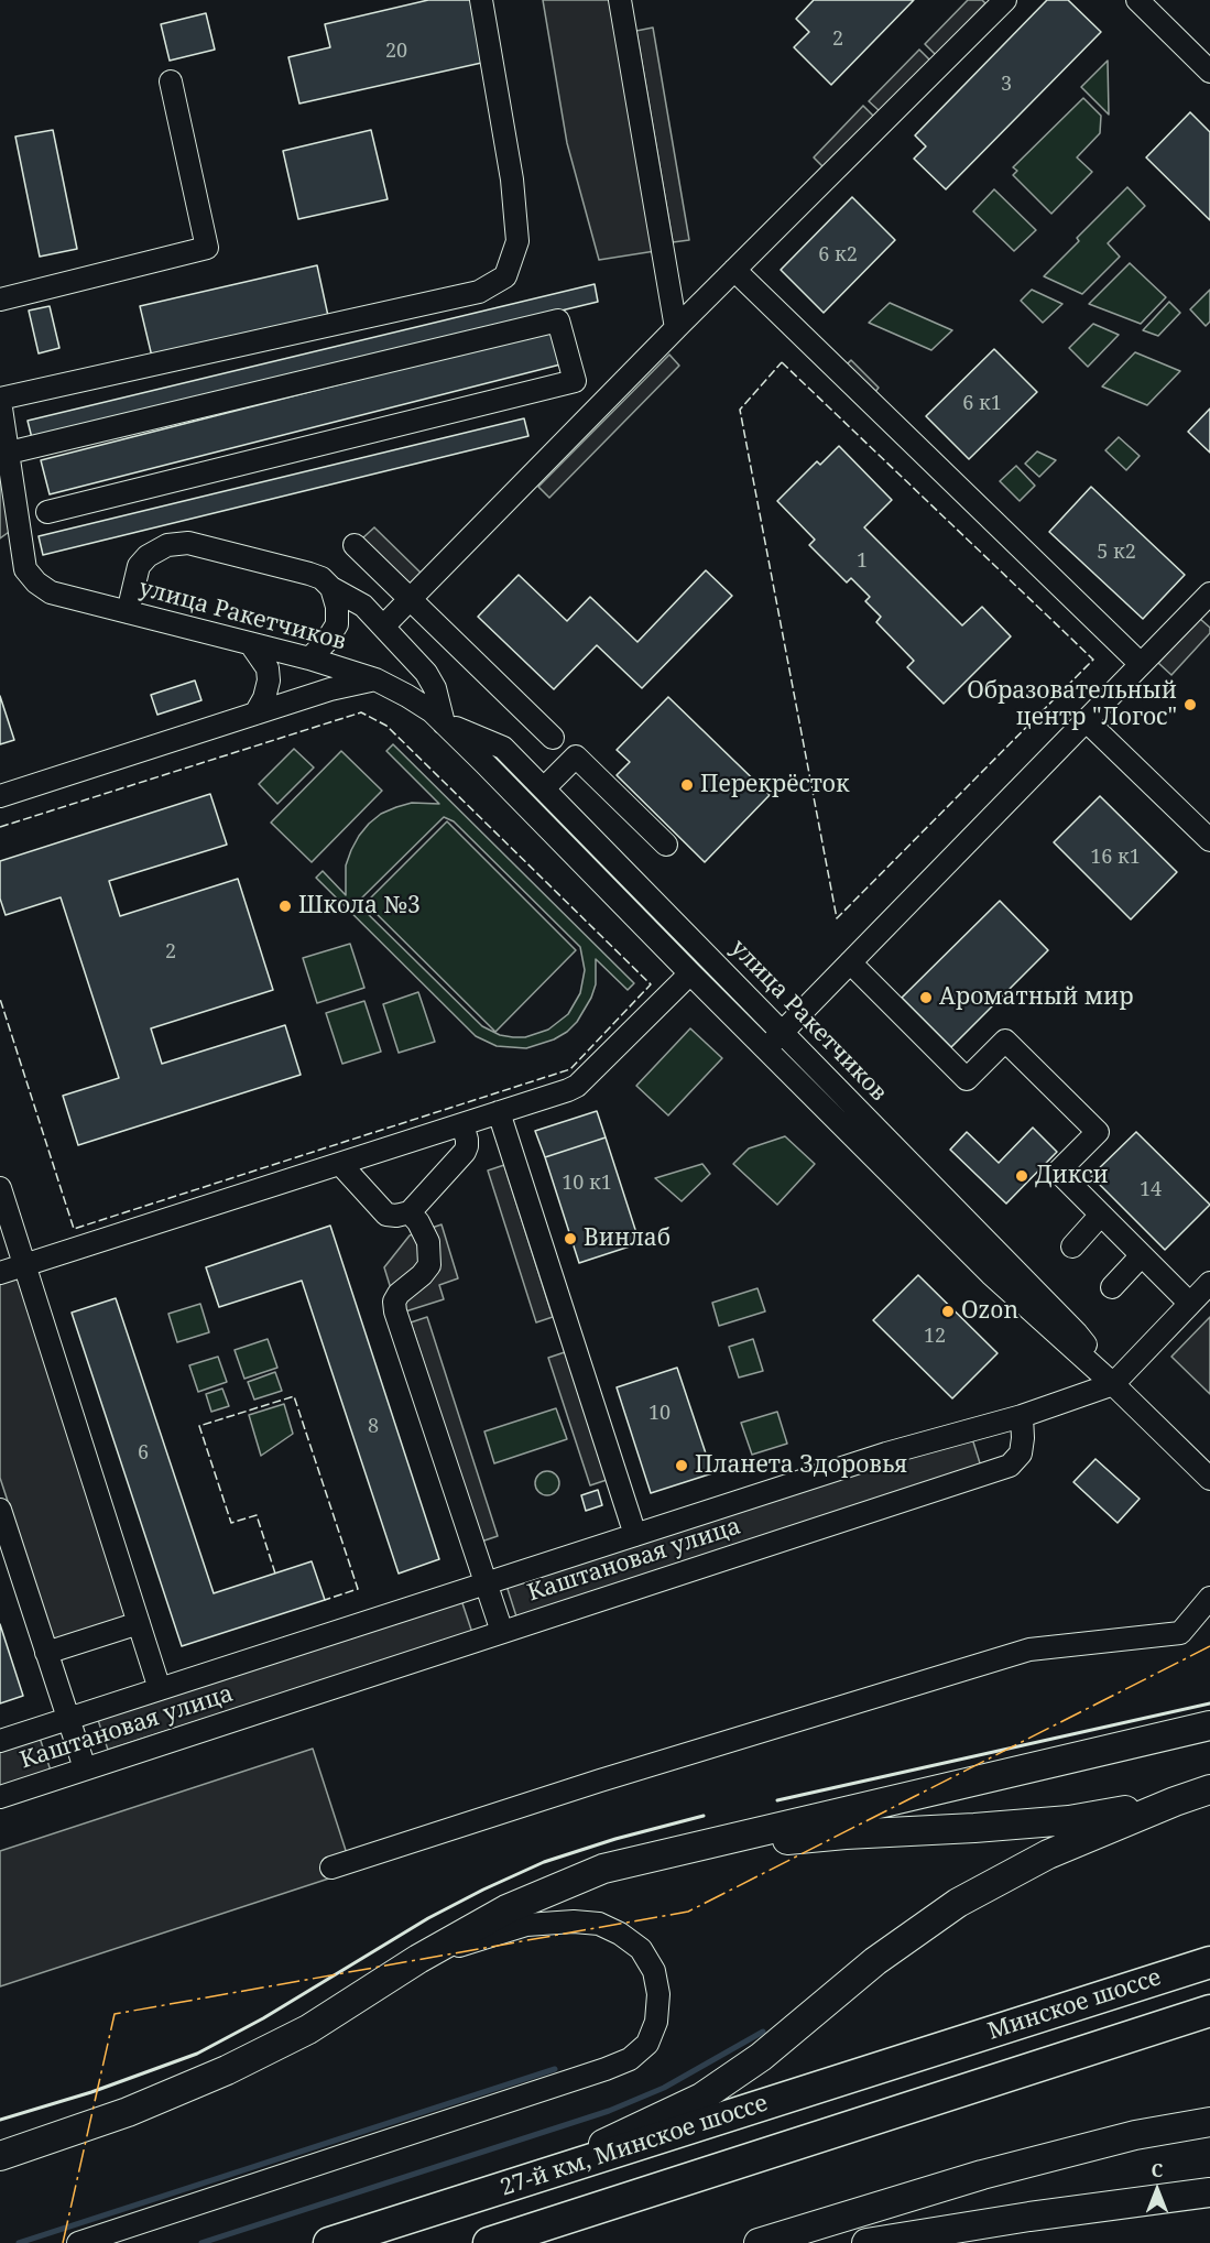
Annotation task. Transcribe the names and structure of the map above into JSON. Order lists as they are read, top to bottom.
{
  "streets": {
    "highway": ["Минское шоссе", "27-й км, Минское шоссе"],
    "street": ["улица Ракетчиков", "Каштановая улица"]
  },
  "crossings": [
    ["Минское шоссе", "27-й км, Минское шоссе"]
  ],
  "places": [
    "Образовательный центр \"Логос\"",
    "Перекрёсток",
    "Школа №3",
    "Ароматный мир",
    "Дикси",
    "Винлаб",
    "Ozon",
    "Планета Здоровья"
  ],
  "house_numbers": [
    "2",
    "20",
    "3",
    "6 к2",
    "6 к1",
    "5 к2",
    "1",
    "16 к1",
    "2",
    "10 к1",
    "14",
    "12",
    "10",
    "8",
    "6"
  ],
  "north": "top"
}
